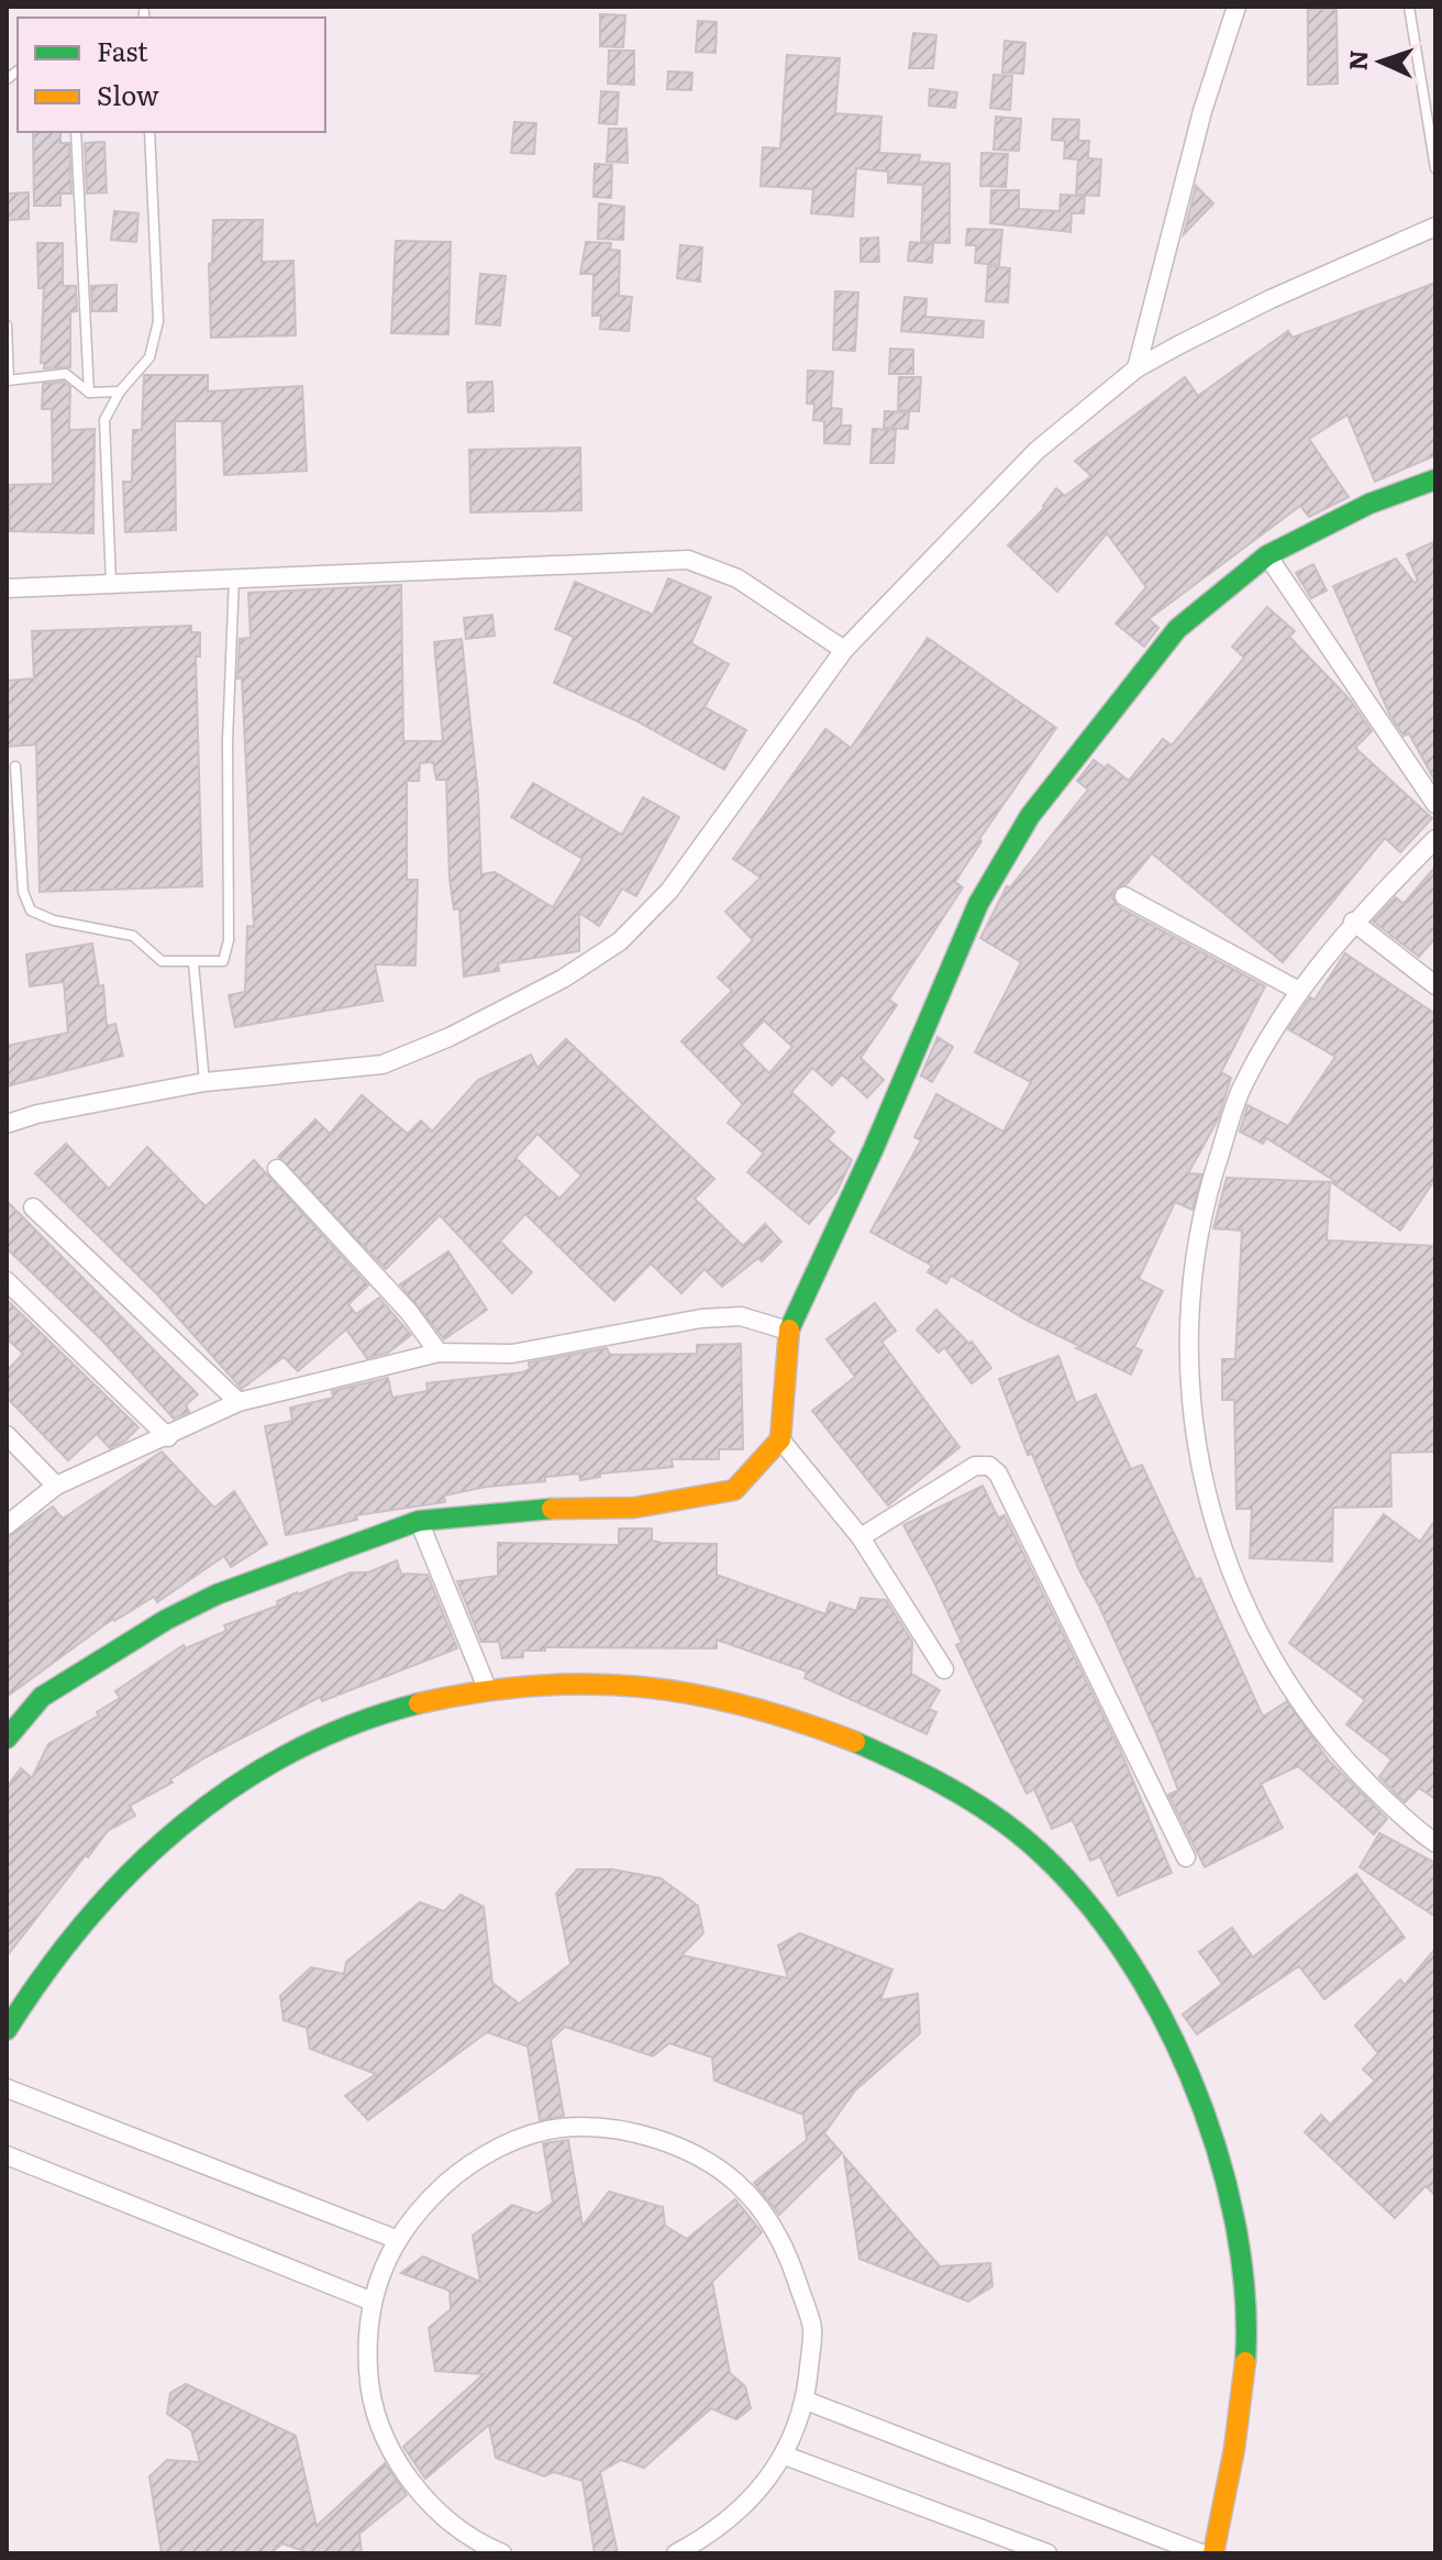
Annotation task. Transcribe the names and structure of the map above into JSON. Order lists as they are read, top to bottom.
{
  "legend": ["Fast", "Slow"],
  "north": "left"
}
